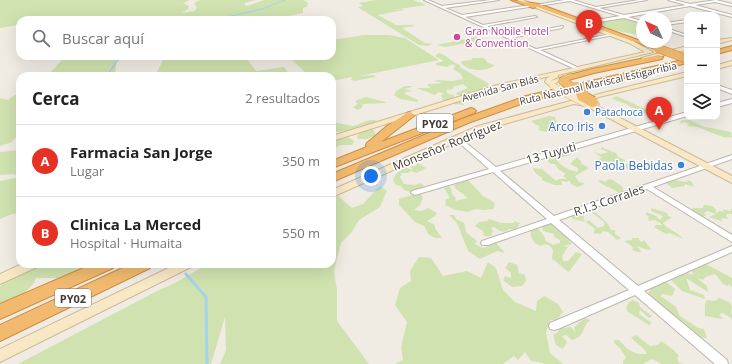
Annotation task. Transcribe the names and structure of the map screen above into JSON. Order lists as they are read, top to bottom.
{
  "streets": {
    "highway": ["Ruta Nacional Mariscal Estigarribia", "PY02"],
    "street": [
      "Avenida San Blás",
      "Monseñor Rodríguez",
      "13 Tuyuti",
      "R.I.3 Corrales"
    ]
  },
  "places": [
    "Gran Nobile Hotel & Convention",
    "Patachoca",
    "Arco Iris",
    "Paola Bebidas"
  ],
  "north": "top left",
  "page": {
    "pins": ["B", "A"],
    "map_buttons": ["+", "−"],
    "search": "Buscar aquí",
    "heading": ["Cerca", "2 resultados"],
    "list": [
      {
        "mark": "A",
        "name": "Farmacia San Jorge",
        "note": "Lugar",
        "value": "350 m"
      },
      {
        "mark": "B",
        "name": "Clinica La Merced",
        "note": "Hospital · Humaita",
        "value": "550 m"
      }
    ]
  }
}
